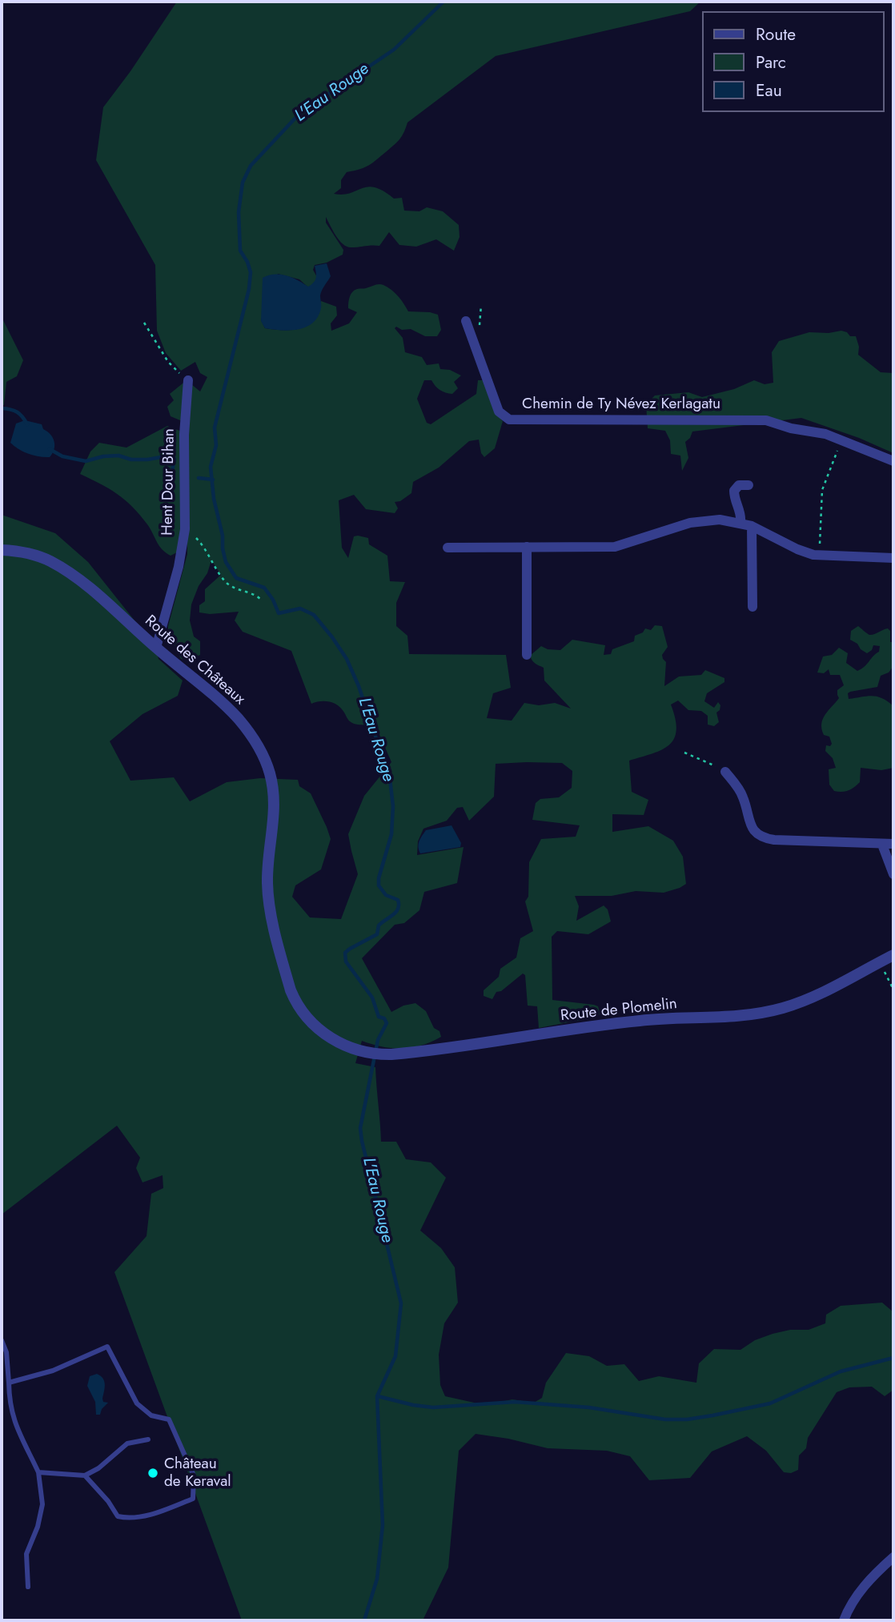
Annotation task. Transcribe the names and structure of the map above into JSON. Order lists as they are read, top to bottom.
{
  "streets": {
    "street": [
      "Chemin de Ty Névez Kerlagatu",
      "Hent Dour Bihan",
      "Route des Châteaux",
      "Route de Plomelin"
    ]
  },
  "crossings": [
    ["Hent Dour Bihan", "Route des Châteaux"],
    ["Route des Châteaux", "Route de Plomelin"]
  ],
  "water": ["L'Eau Rouge"],
  "places": ["Château de Keraval"],
  "legend": ["Route", "Parc", "Eau"]
}
